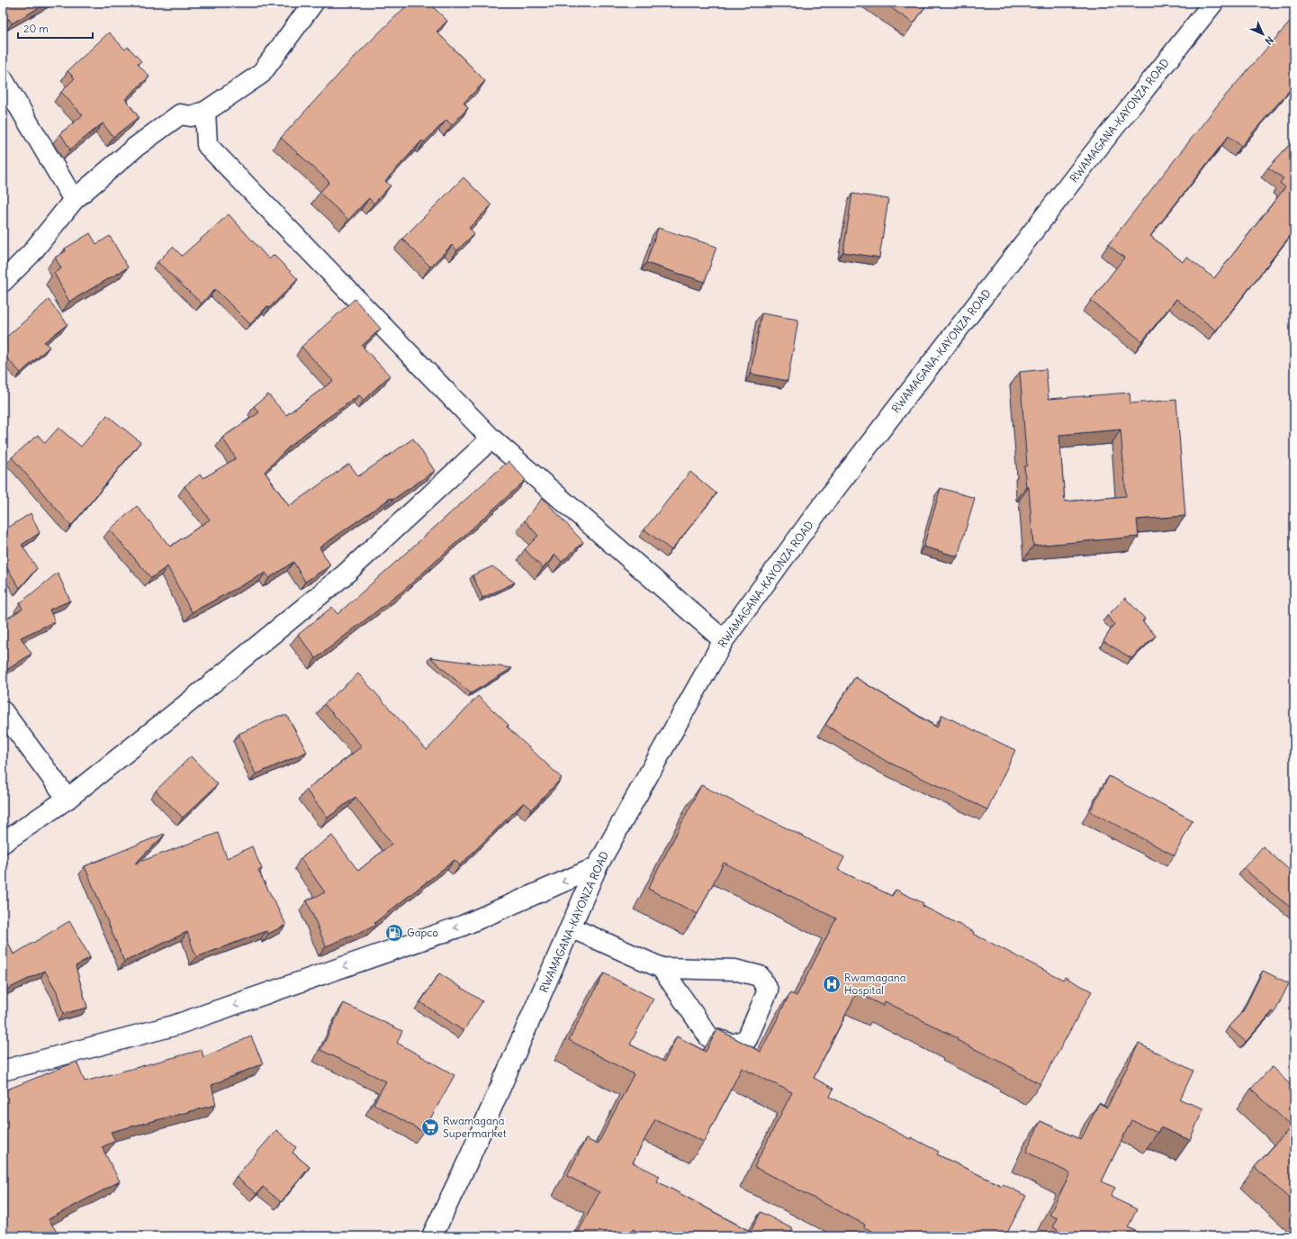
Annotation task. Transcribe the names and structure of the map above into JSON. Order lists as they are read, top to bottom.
{
  "streets": {
    "main road": ["RWAMAGANA-KAYONZA ROAD"]
  },
  "places": {
    "fuel station": ["Gapco"],
    "hospital": ["Rwamagana Hospital"],
    "supermarket": ["Rwamagana Supermarket"]
  },
  "scale_bar": "20 m",
  "north": "bottom right"
}
